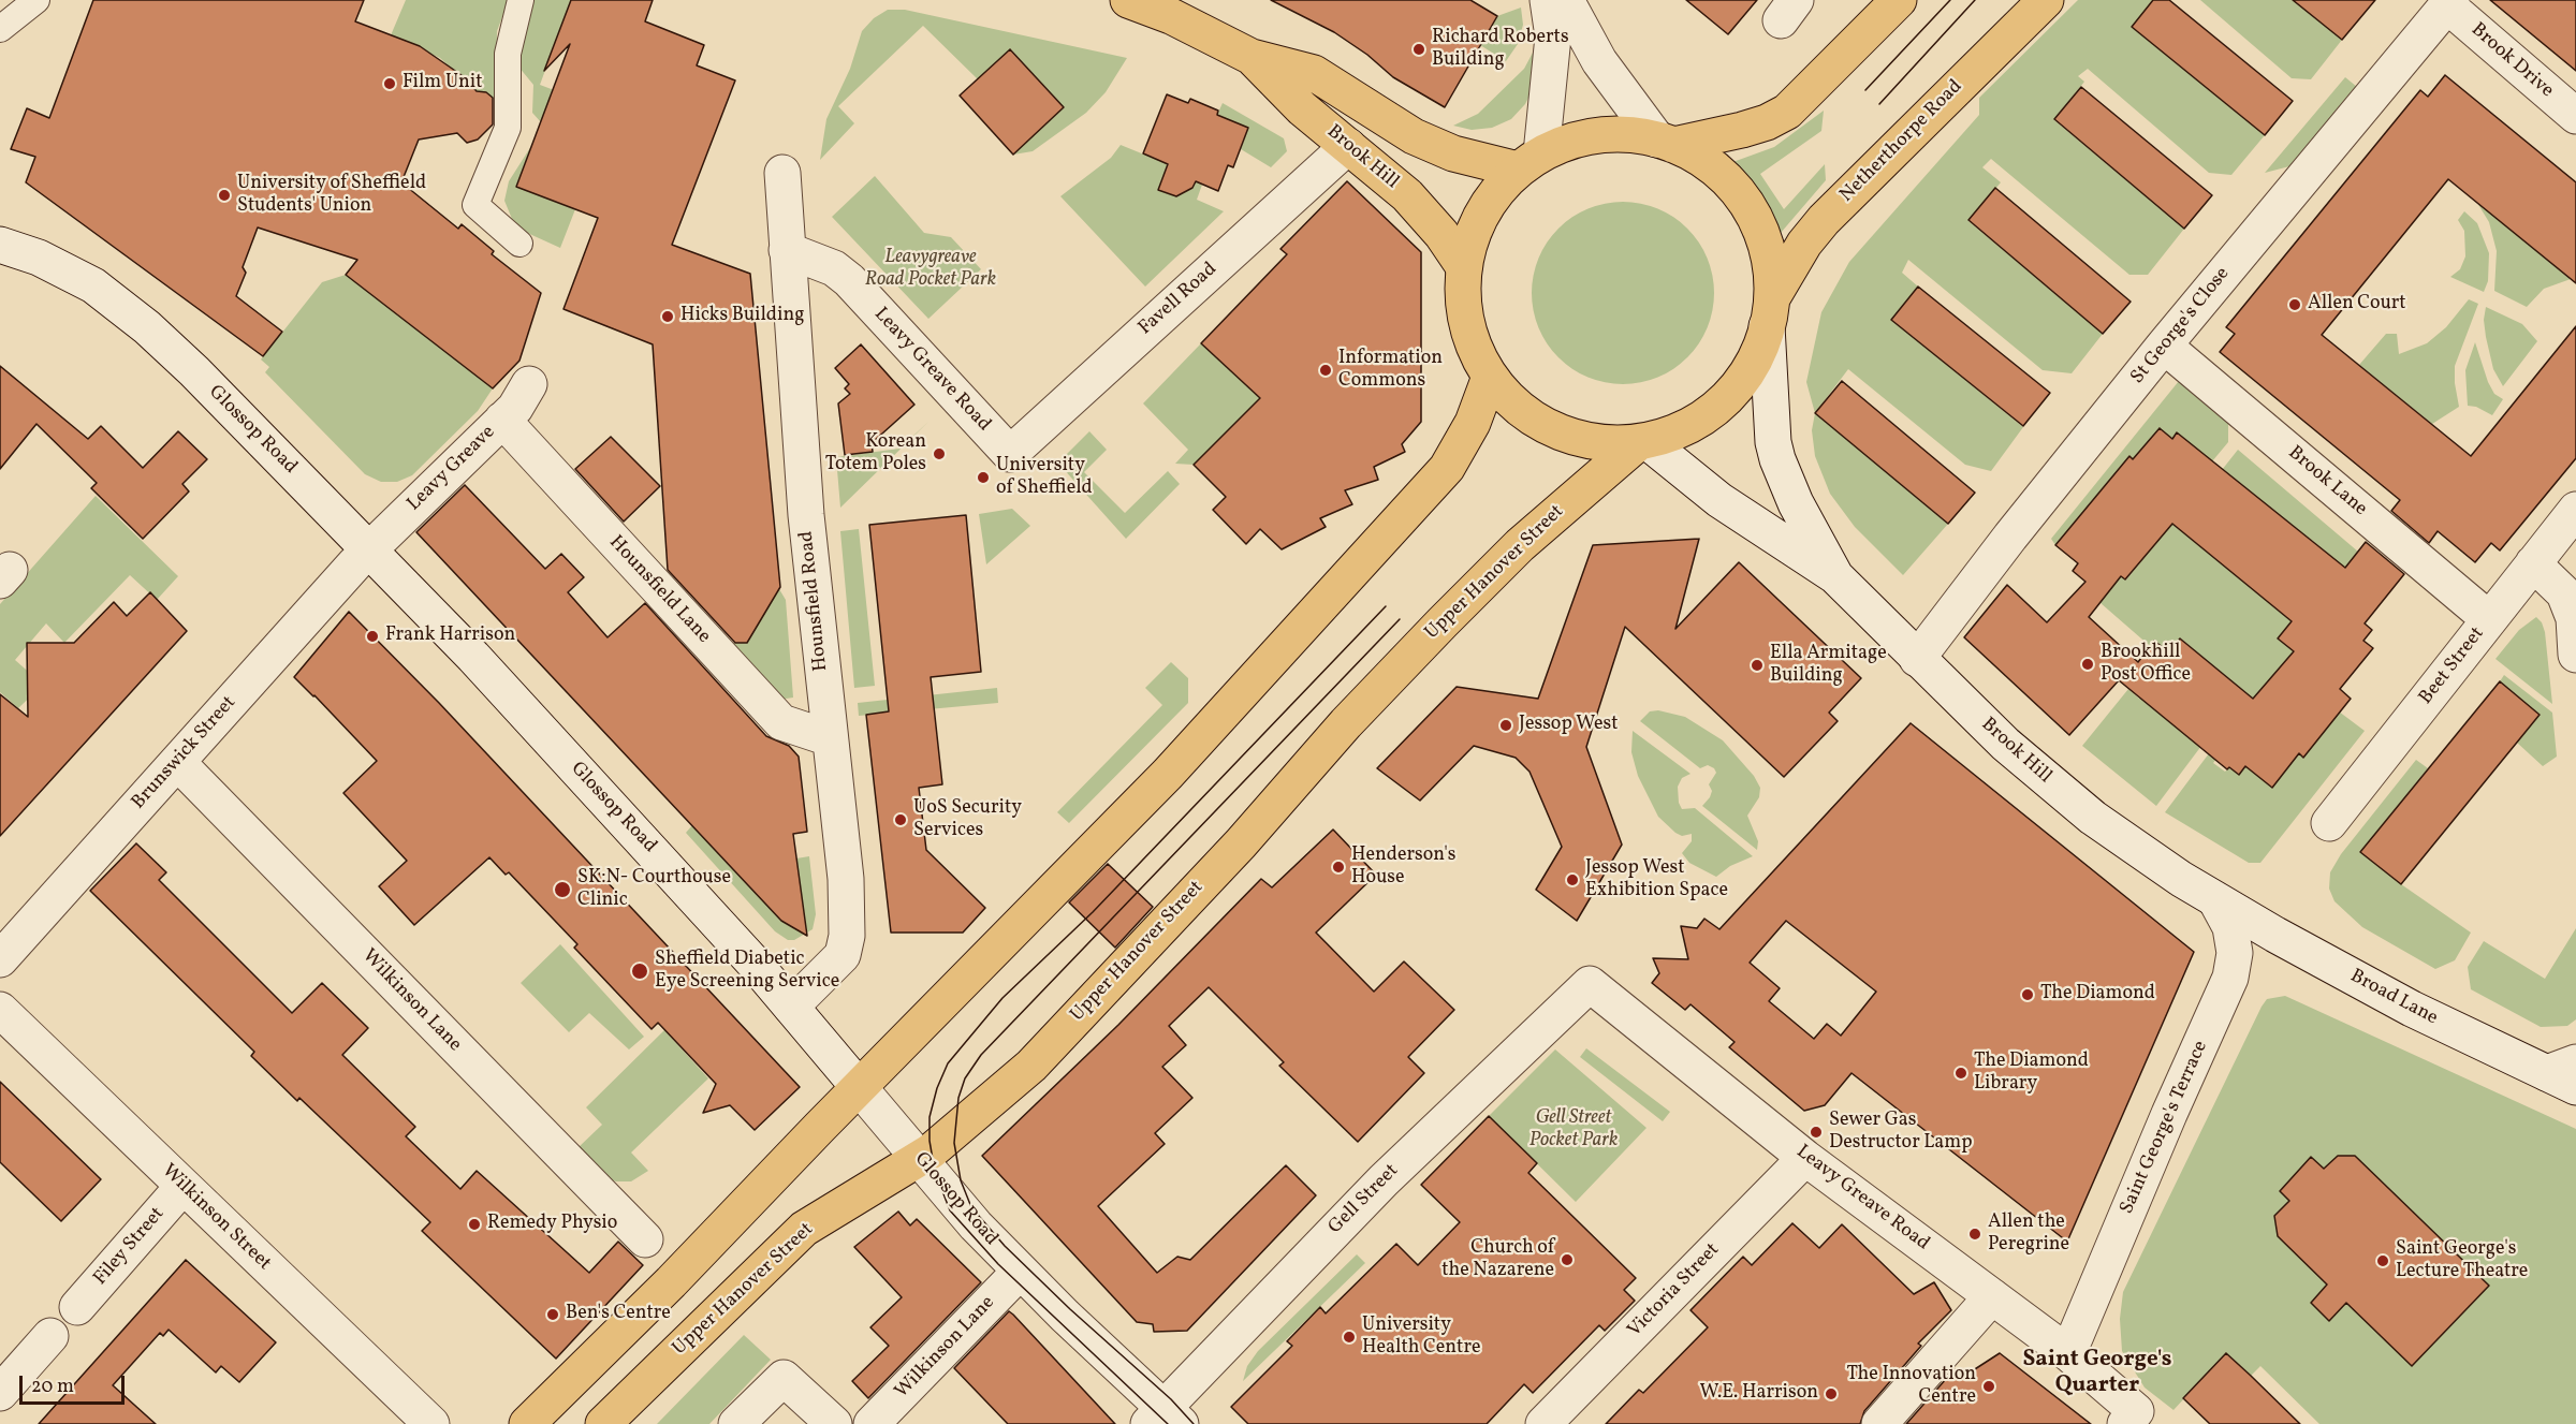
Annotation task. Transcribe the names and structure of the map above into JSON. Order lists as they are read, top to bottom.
{
  "streets": {
    "main road": ["Netherthorpe Road", "Brook Hill", "Upper Hanover Street"],
    "street": [
      "Brook Drive",
      "Favell Road",
      "St George's Close",
      "Leavy Greave Road",
      "Glossop Road",
      "Leavy Greave",
      "Brook Lane",
      "Hounsfield Lane",
      "Hounsfield Road",
      "Beet Street",
      "Brunswick Street",
      "Broad Lane",
      "Wilkinson Lane",
      "Saint George's Terrace",
      "Gell Street",
      "Wilkinson Street",
      "Filey Street",
      "Victoria Street"
    ]
  },
  "crossings": [
    ["Brook Drive", "St George's Close"],
    ["Netherthorpe Road", "Brook Hill"],
    ["Netherthorpe Road", "Upper Hanover Street"],
    ["Brook Hill", "Favell Road"],
    ["Brook Hill", "St George's Close"],
    ["Brook Hill", "Upper Hanover Street"],
    ["Brook Hill", "Broad Lane"],
    ["Brook Hill", "Saint George's Terrace"],
    ["Favell Road", "Leavy Greave Road"],
    ["St George's Close", "Brook Lane"],
    ["Leavy Greave Road", "Hounsfield Road"],
    ["Leavy Greave Road", "Saint George's Terrace"],
    ["Leavy Greave Road", "Gell Street"],
    ["Leavy Greave Road", "Victoria Street"],
    ["Glossop Road", "Leavy Greave"],
    ["Glossop Road", "Upper Hanover Street"],
    ["Glossop Road", "Hounsfield Road"],
    ["Glossop Road", "Brunswick Street"],
    ["Glossop Road", "Wilkinson Lane"],
    ["Glossop Road", "Gell Street"],
    ["Leavy Greave", "Hounsfield Lane"],
    ["Leavy Greave", "Brunswick Street"],
    ["Brook Lane", "Beet Street"],
    ["Hounsfield Lane", "Hounsfield Road"],
    ["Brunswick Street", "Wilkinson Lane"],
    ["Broad Lane", "Saint George's Terrace"],
    ["Wilkinson Street", "Filey Street"]
  ],
  "districts": ["Saint George's Quarter"],
  "parks": ["Leavygreave Road Pocket Park", "Gell Street Pocket Park"],
  "places": [
    "Richard Roberts Building",
    "Film Unit",
    "University of Sheffield Students' Union",
    "Allen Court",
    "Hicks Building",
    "Information Commons",
    "Korean Totem Poles",
    "University of Sheffield",
    "Frank Harrison",
    "Brookhill Post Office",
    "Ella Armitage Building",
    "Jessop West",
    "UoS Security Services",
    "Henderson's House",
    "Jessop West Exhibition Space",
    "SK:N- Courthouse Clinic",
    "Sheffield Diabetic Eye Screening Service",
    "The Diamond",
    "The Diamond Library",
    "Sewer Gas Destructor Lamp",
    "Remedy Physio",
    "Allen the Peregrine",
    "Church of the Nazarene",
    "Saint George's Lecture Theatre",
    "Ben's Centre",
    "University Health Centre",
    "The Innovation Centre",
    "W.E. Harrison"
  ],
  "scale_bar": "20 m"
}
